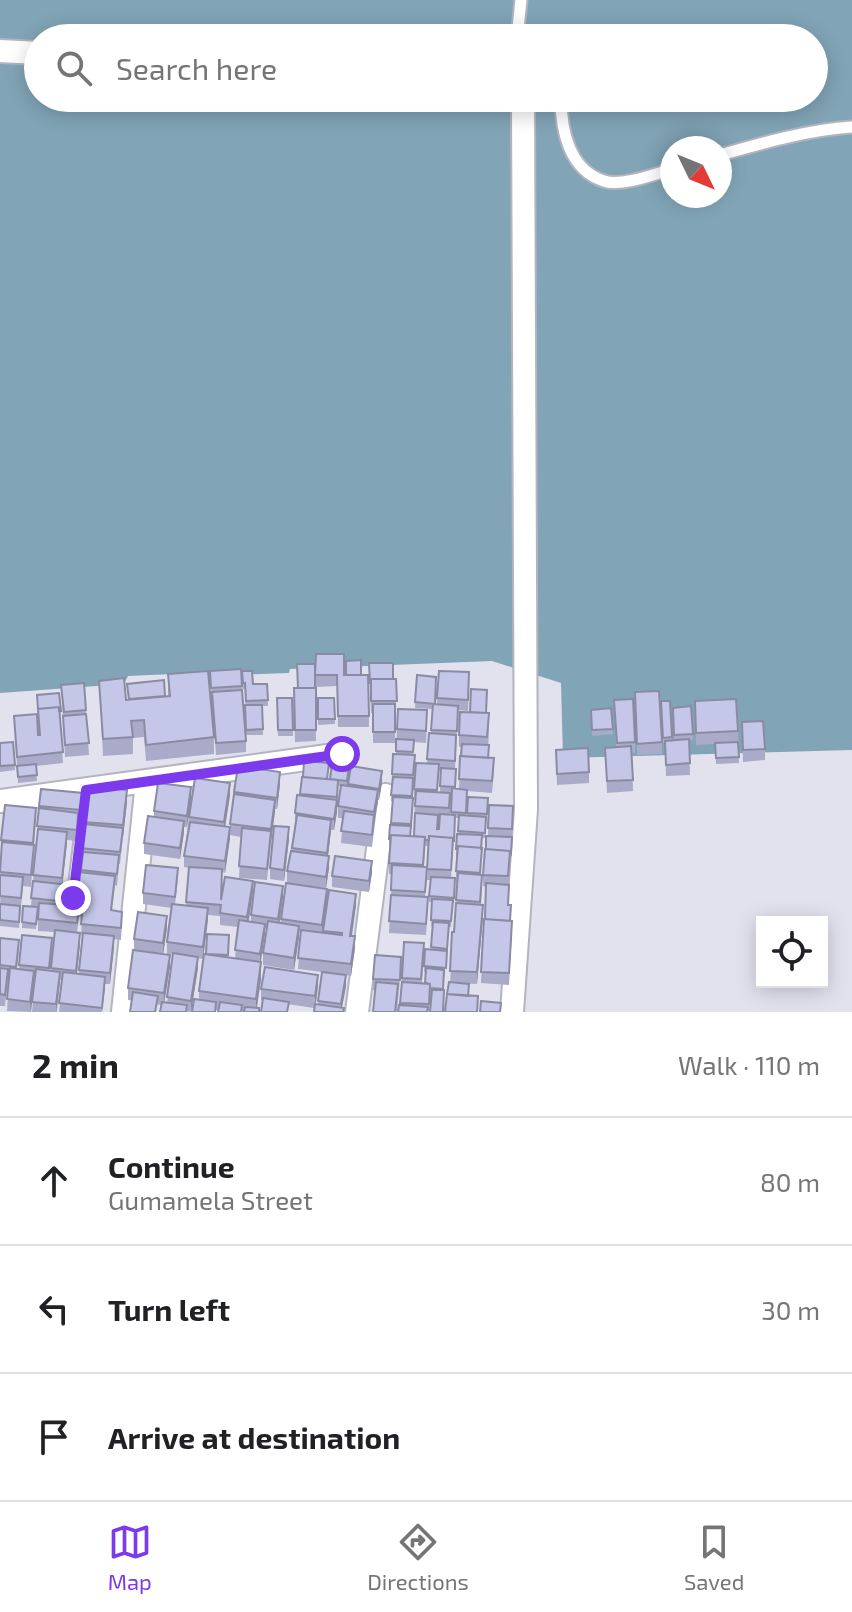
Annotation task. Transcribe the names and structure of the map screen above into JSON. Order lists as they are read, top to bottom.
{
  "north": "bottom right",
  "page": {
    "search": "Search here",
    "heading": ["2 min", "Walk · 110 m"],
    "list": [
      ["Continue", "Gumamela Street", "80 m"],
      ["Turn left", "30 m"],
      "Arrive at destination"
    ],
    "nav": ["Map", "Directions", "Saved"]
  }
}
